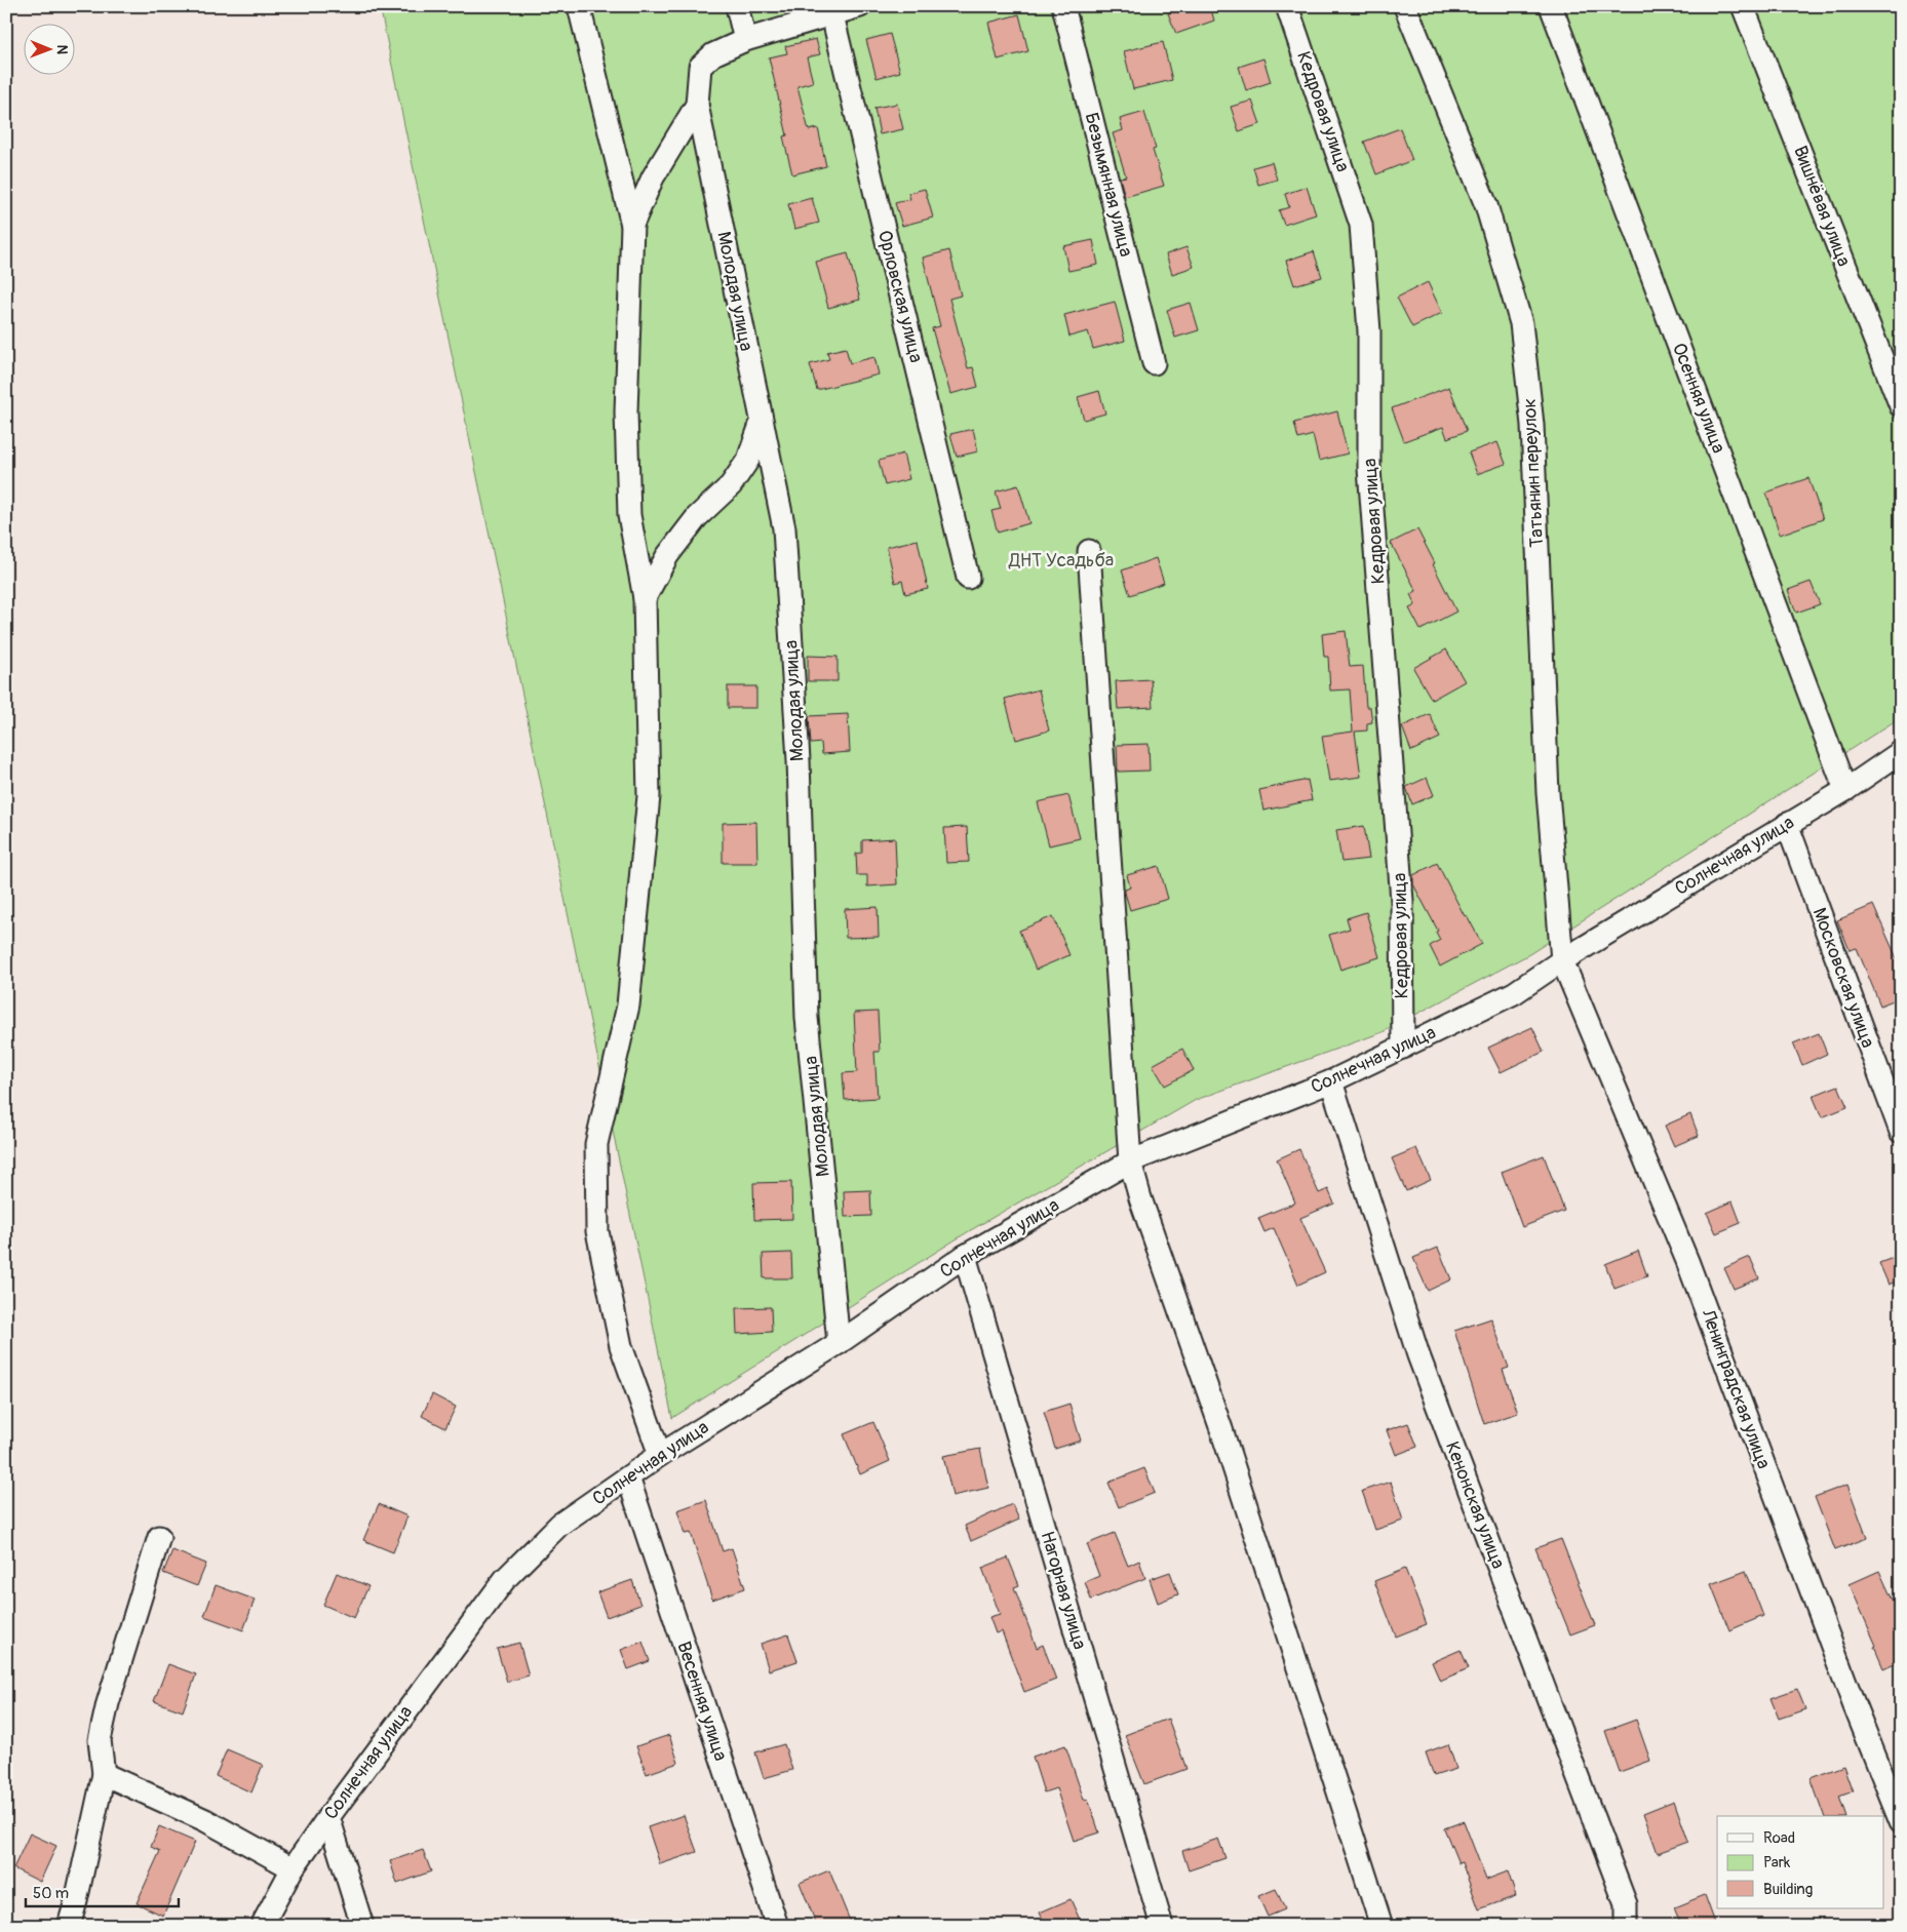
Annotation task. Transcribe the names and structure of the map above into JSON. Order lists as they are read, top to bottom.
{
  "streets": {
    "street": [
      "Кедровая улица",
      "Безымянная улица",
      "Вишнёвая улица",
      "Молодая улица",
      "Орловская улица",
      "Осенняя улица",
      "Татьянин переулок",
      "Солнечная улица",
      "Московская улица",
      "Ленинградская улица",
      "Кенонская улица",
      "Нагорная улица",
      "Весенняя улица"
    ]
  },
  "crossings": [
    ["Кедровая улица", "Солнечная улица"],
    ["Молодая улица", "Солнечная улица"],
    ["Осенняя улица", "Солнечная улица"],
    ["Татьянин переулок", "Солнечная улица"],
    ["Татьянин переулок", "Ленинградская улица"],
    ["Солнечная улица", "Московская улица"],
    ["Солнечная улица", "Ленинградская улица"],
    ["Солнечная улица", "Кенонская улица"],
    ["Солнечная улица", "Нагорная улица"],
    ["Солнечная улица", "Весенняя улица"]
  ],
  "parks": ["ДНТ Усадьба"],
  "legend": ["Road", "Park", "Building"],
  "scale_bar": "50 m",
  "north": "right"
}
